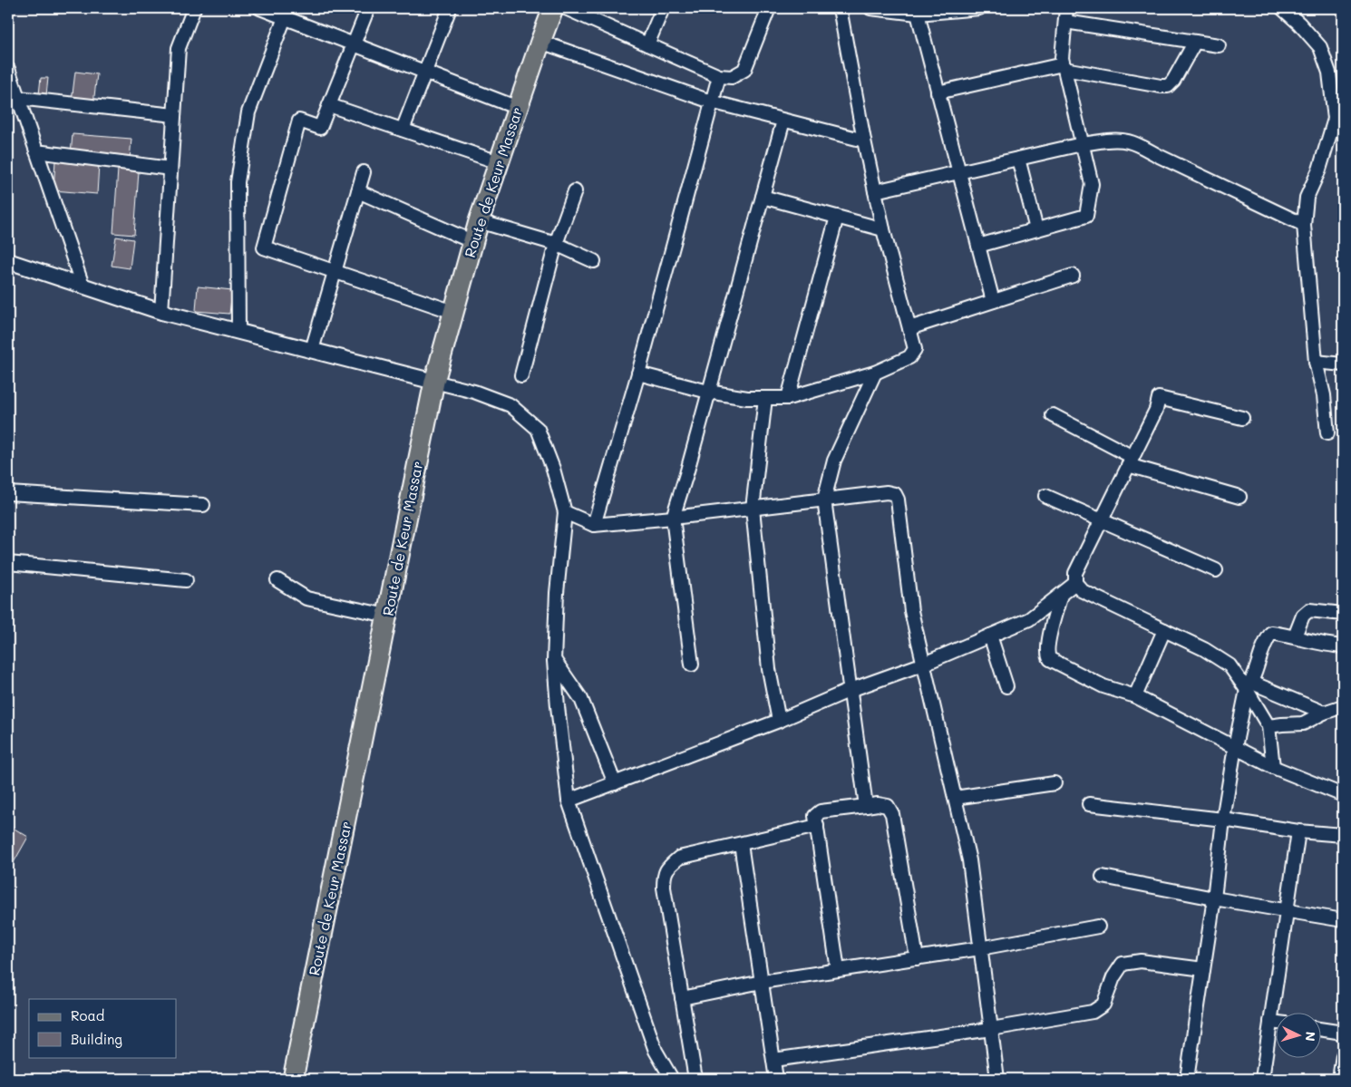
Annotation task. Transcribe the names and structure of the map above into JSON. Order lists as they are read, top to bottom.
{
  "streets": {
    "main road": ["Route de Keur Massar"]
  },
  "legend": ["Road", "Building"],
  "north": "right"
}
